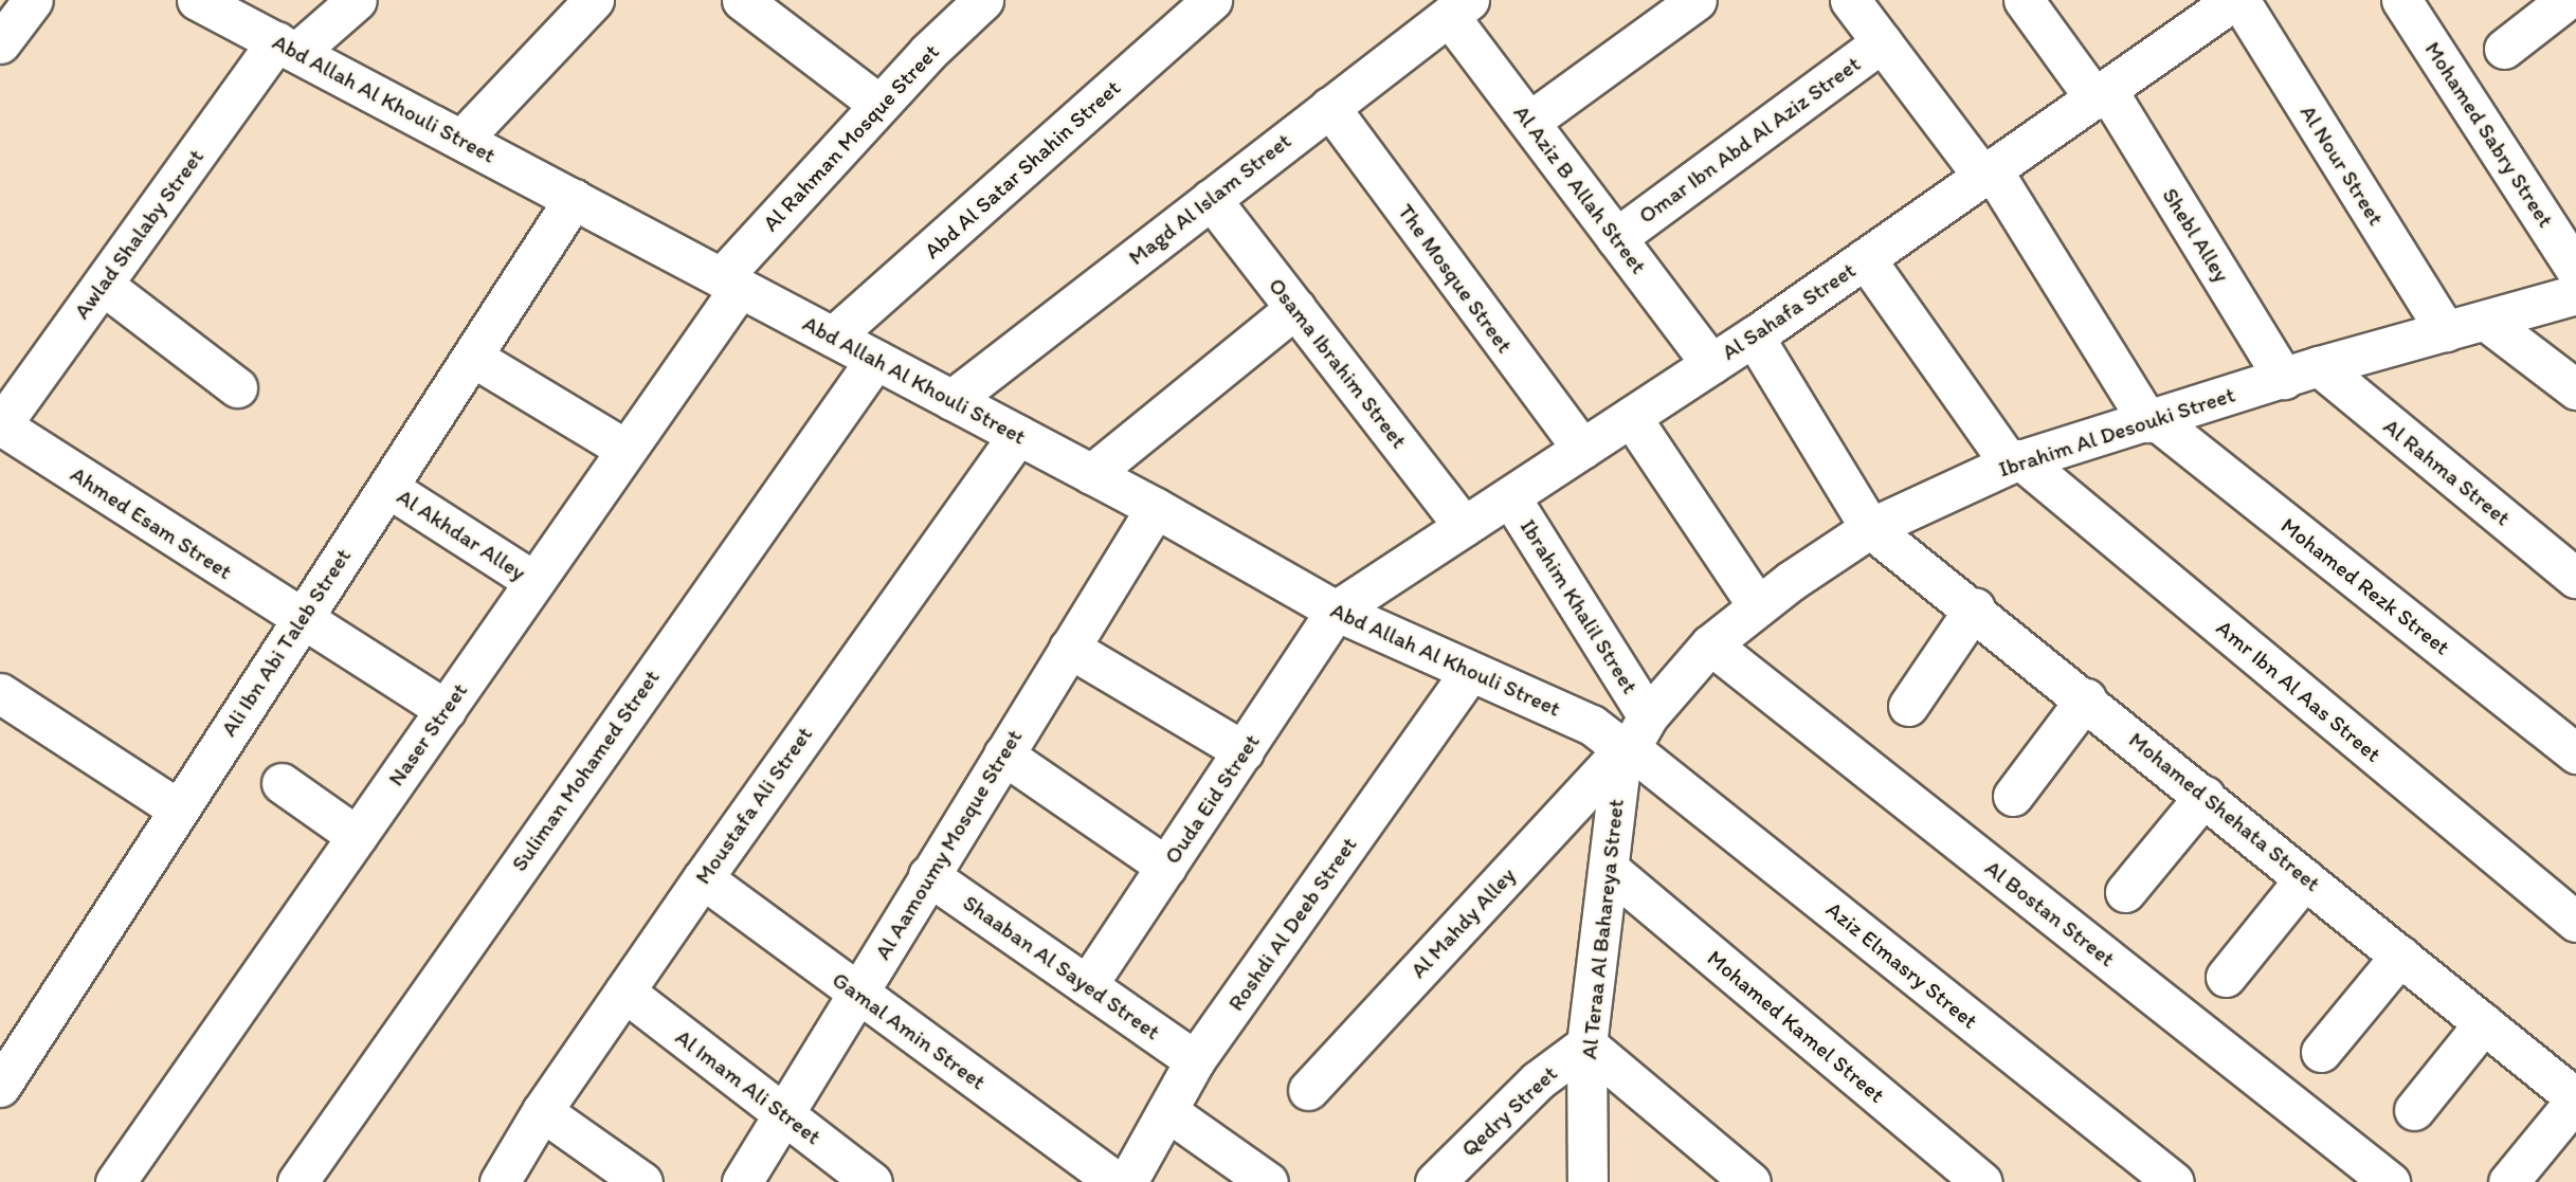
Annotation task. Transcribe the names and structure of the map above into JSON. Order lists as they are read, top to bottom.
{
  "streets": {
    "street": [
      "Abd Allah Al Khouli Street",
      "Mohamed Sabry Street",
      "Al Rahman Mosque Street",
      "Omar Ibn Abd Al Aziz Street",
      "Al Nour Street",
      "Abd Al Satar Shahin Street",
      "Al Aziz B Allah Street",
      "Magd Al Islam Street",
      "Awlad Shalaby Street",
      "Shebl Alley",
      "The Mosque Street",
      "Al Sahafa Street",
      "Osama Ibrahim Street",
      "Ibrahim Al Desouki Street",
      "Al Rahma Street",
      "Ahmed Esam Street",
      "Al Akhdar Alley",
      "Mohamed Rezk Street",
      "Ibrahim Khalil Street",
      "Ali Ibn Abi Taleb Street",
      "Amr Ibn Al Aas Street",
      "Naser Street",
      "Suliman Mohamed Street",
      "Ouda Eid Street",
      "Moustafa Ali Street",
      "Mohamed Shehata Street",
      "Al Aamoumy Mosque Street",
      "Al Bostan Street",
      "Al Mahdy Alley",
      "Roshdi Al Deeb Street",
      "Al Teraa Al Bahareya Street",
      "Aziz Elmasry Street",
      "Shaaban Al Sayed Street",
      "Mohamed Kamel Street",
      "Gamal Amin Street",
      "Al Imam Ali Street",
      "Qedry Street"
    ]
  },
  "crossings": [
    ["Abd Allah Al Khouli Street", "Al Rahman Mosque Street"],
    ["Abd Allah Al Khouli Street", "Abd Al Satar Shahin Street"],
    ["Abd Allah Al Khouli Street", "Magd Al Islam Street"],
    ["Abd Allah Al Khouli Street", "Awlad Shalaby Street"],
    ["Abd Allah Al Khouli Street", "Al Sahafa Street"],
    ["Abd Allah Al Khouli Street", "Ibrahim Al Desouki Street"],
    ["Abd Allah Al Khouli Street", "Ibrahim Khalil Street"],
    ["Abd Allah Al Khouli Street", "Ali Ibn Abi Taleb Street"],
    ["Abd Allah Al Khouli Street", "Naser Street"],
    ["Abd Allah Al Khouli Street", "Suliman Mohamed Street"],
    ["Abd Allah Al Khouli Street", "Ouda Eid Street"],
    ["Abd Allah Al Khouli Street", "Moustafa Ali Street"],
    ["Abd Allah Al Khouli Street", "Al Aamoumy Mosque Street"],
    ["Abd Allah Al Khouli Street", "Al Mahdy Alley"],
    ["Abd Allah Al Khouli Street", "Roshdi Al Deeb Street"],
    ["Abd Allah Al Khouli Street", "Al Teraa Al Bahareya Street"],
    ["Abd Allah Al Khouli Street", "Aziz Elmasry Street"],
    ["Al Rahman Mosque Street", "Naser Street"],
    ["Omar Ibn Abd Al Aziz Street", "Al Aziz B Allah Street"],
    ["Omar Ibn Abd Al Aziz Street", "Mohamed Rezk Street"],
    ["Al Nour Street", "Al Sahafa Street"],
    ["Al Nour Street", "Ibrahim Al Desouki Street"],
    ["Al Aziz B Allah Street", "Magd Al Islam Street"],
    ["Al Aziz B Allah Street", "Al Sahafa Street"],
    ["Magd Al Islam Street", "The Mosque Street"],
    ["Magd Al Islam Street", "Osama Ibrahim Street"],
    ["Awlad Shalaby Street", "Ahmed Esam Street"],
    ["Shebl Alley", "Al Sahafa Street"],
    ["Shebl Alley", "Ibrahim Al Desouki Street"],
    ["Shebl Alley", "Al Rahma Street"],
    ["The Mosque Street", "Al Sahafa Street"],
    ["Al Sahafa Street", "Osama Ibrahim Street"],
    ["Al Sahafa Street", "Mohamed Rezk Street"],
    ["Al Sahafa Street", "Ibrahim Khalil Street"],
    ["Al Sahafa Street", "Amr Ibn Al Aas Street"],
    ["Al Sahafa Street", "Ouda Eid Street"],
    ["Ibrahim Al Desouki Street", "Al Rahma Street"],
    ["Ibrahim Al Desouki Street", "Mohamed Rezk Street"],
    ["Ibrahim Al Desouki Street", "Ibrahim Khalil Street"],
    ["Ibrahim Al Desouki Street", "Amr Ibn Al Aas Street"],
    ["Ibrahim Al Desouki Street", "Mohamed Shehata Street"],
    ["Ibrahim Al Desouki Street", "Al Bostan Street"],
    ["Ibrahim Al Desouki Street", "Al Mahdy Alley"],
    ["Ibrahim Al Desouki Street", "Al Teraa Al Bahareya Street"],
    ["Ibrahim Al Desouki Street", "Aziz Elmasry Street"],
    ["Ahmed Esam Street", "Ali Ibn Abi Taleb Street"],
    ["Al Akhdar Alley", "Ali Ibn Abi Taleb Street"],
    ["Al Akhdar Alley", "Naser Street"],
    ["Ibrahim Khalil Street", "Al Mahdy Alley"],
    ["Ibrahim Khalil Street", "Al Teraa Al Bahareya Street"],
    ["Ibrahim Khalil Street", "Aziz Elmasry Street"],
    ["Ouda Eid Street", "Shaaban Al Sayed Street"],
    ["Moustafa Ali Street", "Gamal Amin Street"],
    ["Moustafa Ali Street", "Al Imam Ali Street"],
    ["Al Aamoumy Mosque Street", "Shaaban Al Sayed Street"],
    ["Al Aamoumy Mosque Street", "Gamal Amin Street"],
    ["Al Aamoumy Mosque Street", "Al Imam Ali Street"],
    ["Al Mahdy Alley", "Al Teraa Al Bahareya Street"],
    ["Al Mahdy Alley", "Aziz Elmasry Street"],
    ["Roshdi Al Deeb Street", "Shaaban Al Sayed Street"],
    ["Al Teraa Al Bahareya Street", "Aziz Elmasry Street"],
    ["Al Teraa Al Bahareya Street", "Mohamed Kamel Street"],
    ["Al Teraa Al Bahareya Street", "Qedry Street"]
  ]
}
